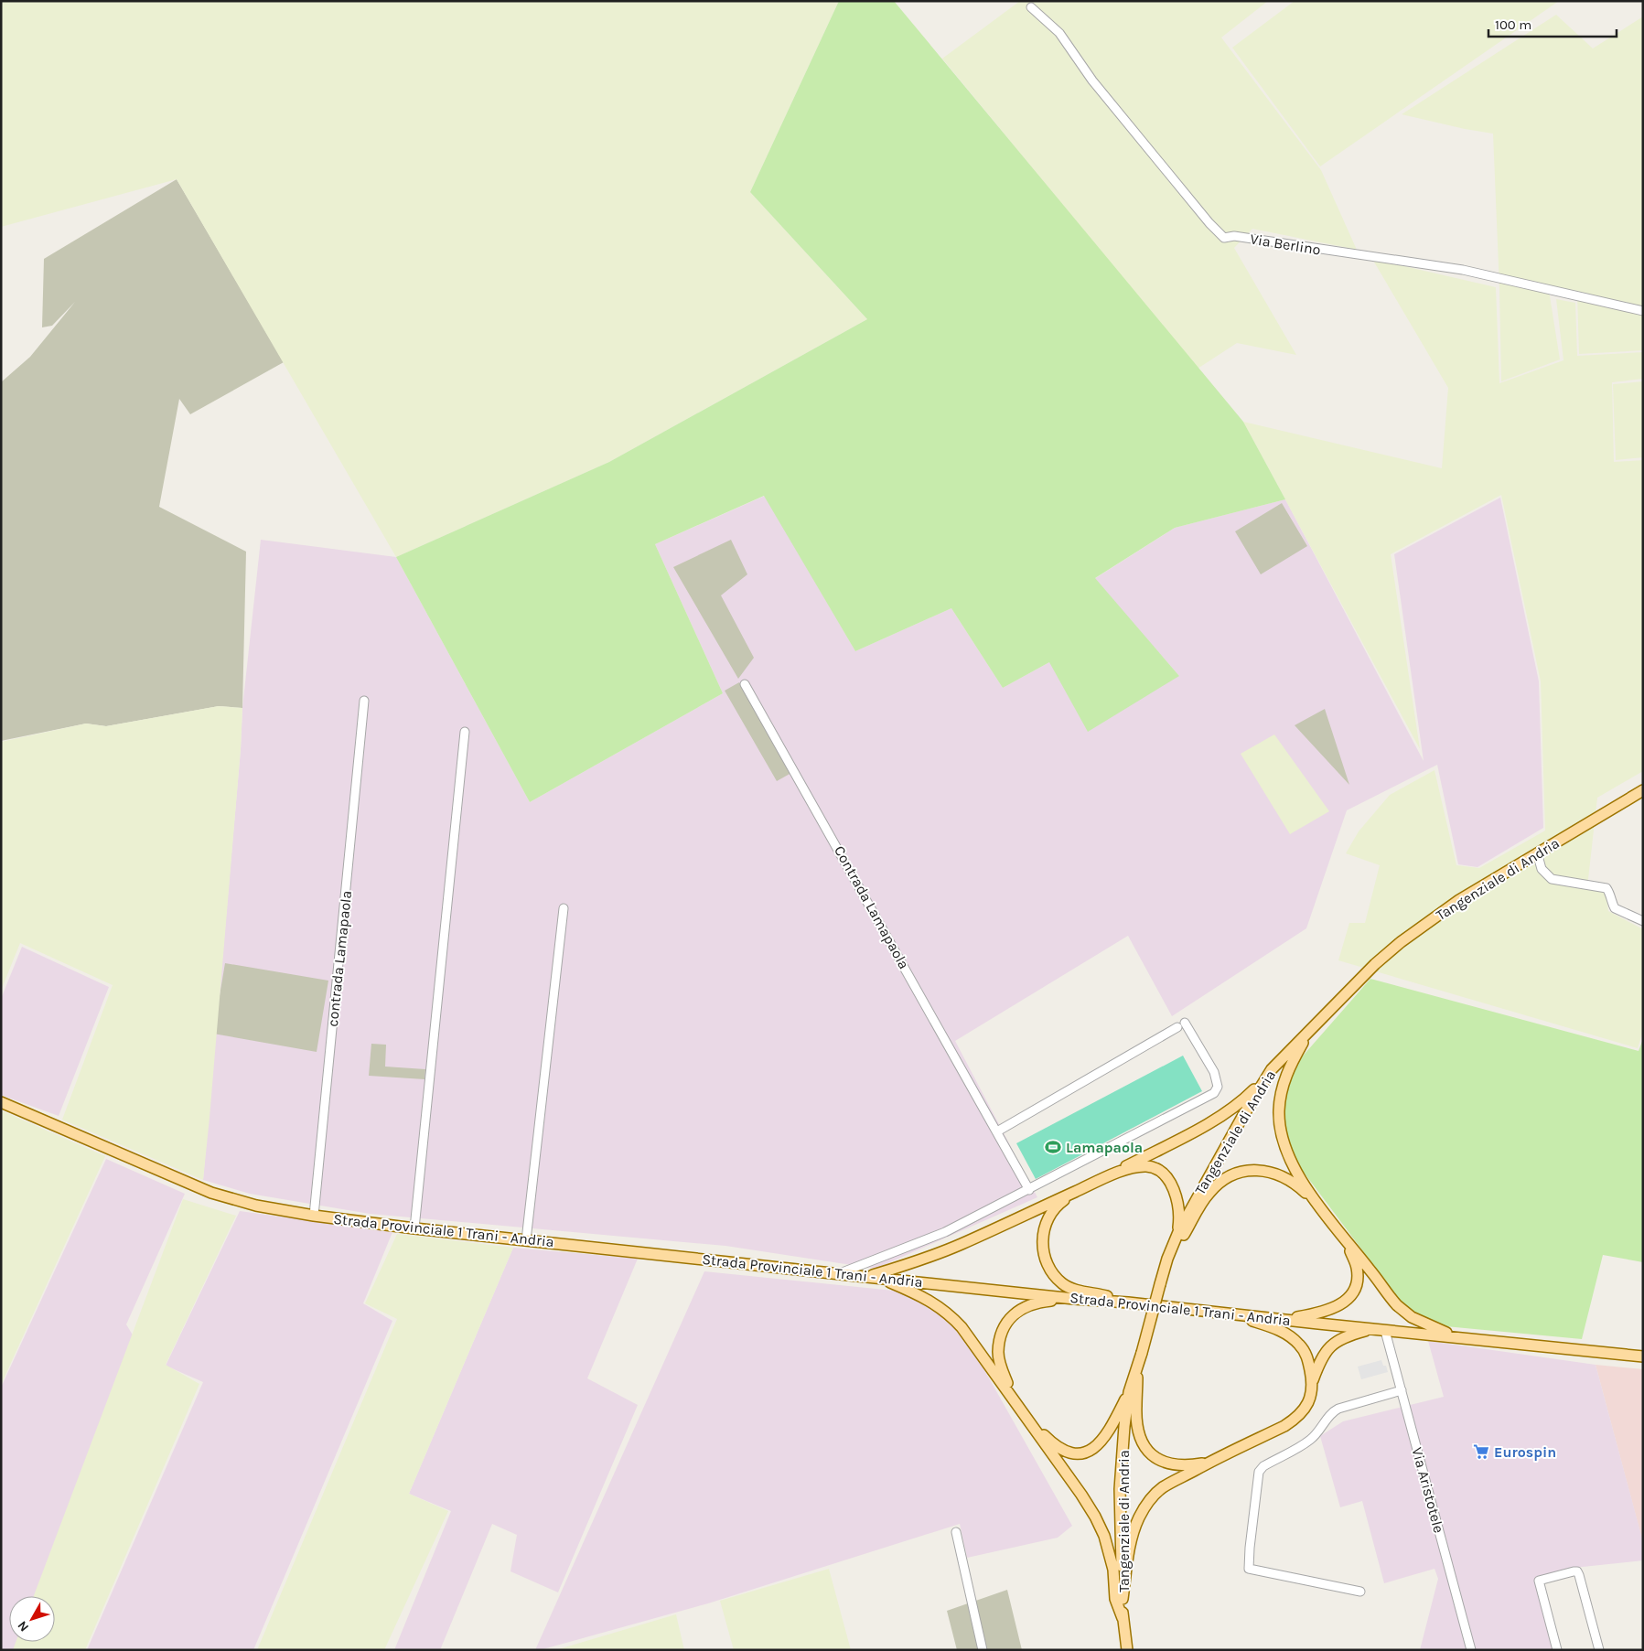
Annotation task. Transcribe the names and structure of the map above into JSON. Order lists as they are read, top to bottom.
{
  "streets": {
    "main road": ["Tangenziale di Andria", "Strada Provinciale 1 Trani - Andria"],
    "street": [
      "Via Berlino",
      "Contrada Lamapaola",
      "contrada Lamapaola",
      "Via Aristotele"
    ]
  },
  "crossings": [
    ["contrada Lamapaola", "Strada Provinciale 1 Trani - Andria"],
    ["Strada Provinciale 1 Trani - Andria", "Via Aristotele"]
  ],
  "places": {
    "sports": ["Lamapaola"],
    "supermarket": ["Eurospin"]
  },
  "scale_bar": "100 m",
  "north": "bottom left"
}
